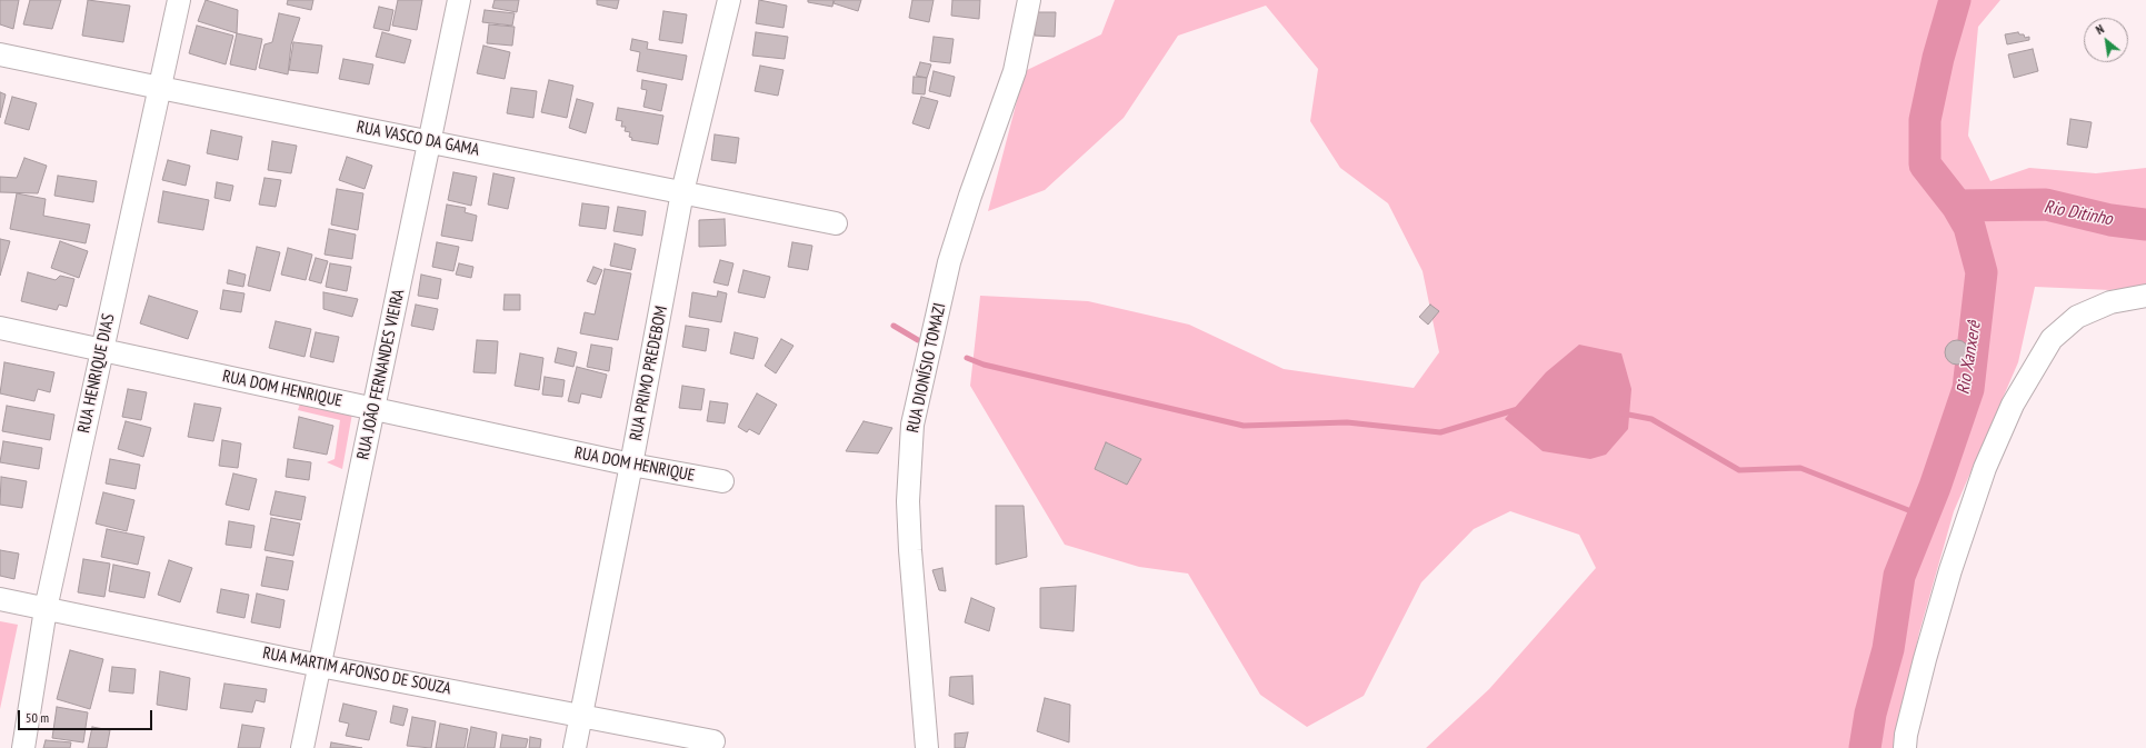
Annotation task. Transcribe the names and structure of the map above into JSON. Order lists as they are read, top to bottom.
{
  "streets": {
    "street": [
      "RUA VASCO DA GAMA",
      "RUA DIONÍSIO TOMAZI",
      "RUA HENRIQUE DIAS",
      "RUA PRIMO PREDEBOM",
      "RUA JOÃO FERNANDES VIEIRA",
      "RUA DOM HENRIQUE",
      "RUA MARTIM AFONSO DE SOUZA"
    ]
  },
  "crossings": [
    ["RUA VASCO DA GAMA", "RUA HENRIQUE DIAS"],
    ["RUA VASCO DA GAMA", "RUA PRIMO PREDEBOM"],
    ["RUA VASCO DA GAMA", "RUA JOÃO FERNANDES VIEIRA"],
    ["RUA HENRIQUE DIAS", "RUA DOM HENRIQUE"],
    ["RUA HENRIQUE DIAS", "RUA MARTIM AFONSO DE SOUZA"],
    ["RUA PRIMO PREDEBOM", "RUA DOM HENRIQUE"],
    ["RUA PRIMO PREDEBOM", "RUA MARTIM AFONSO DE SOUZA"],
    ["RUA JOÃO FERNANDES VIEIRA", "RUA DOM HENRIQUE"],
    ["RUA JOÃO FERNANDES VIEIRA", "RUA MARTIM AFONSO DE SOUZA"]
  ],
  "water": ["Rio Ditinho", "Rio Xanxerê"],
  "scale_bar": "50 m",
  "north": "top left"
}
